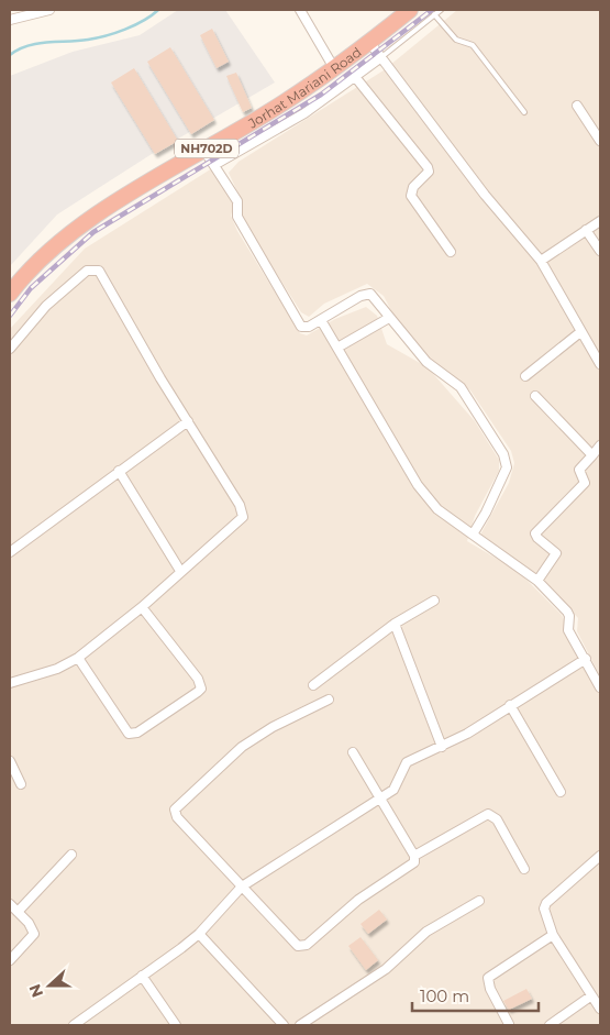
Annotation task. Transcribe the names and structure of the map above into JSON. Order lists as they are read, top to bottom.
{
  "streets": {
    "highway": ["Jorhat Mariani Road", "NH702D"]
  },
  "scale_bar": "100 m",
  "north": "left"
}
